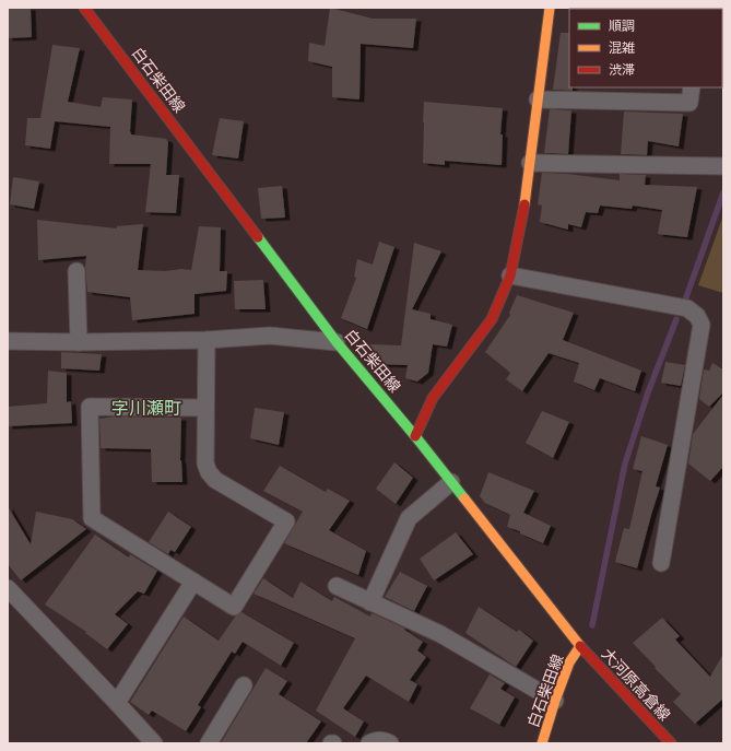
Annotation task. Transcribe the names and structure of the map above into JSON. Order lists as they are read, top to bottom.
{
  "streets": {
    "main road": ["白石柴田線", "大河原高倉線"]
  },
  "crossings": [
    ["白石柴田線", "大河原高倉線"]
  ],
  "districts": ["字川瀬町"],
  "legend": ["順調", "混雑", "渋滞"]
}
